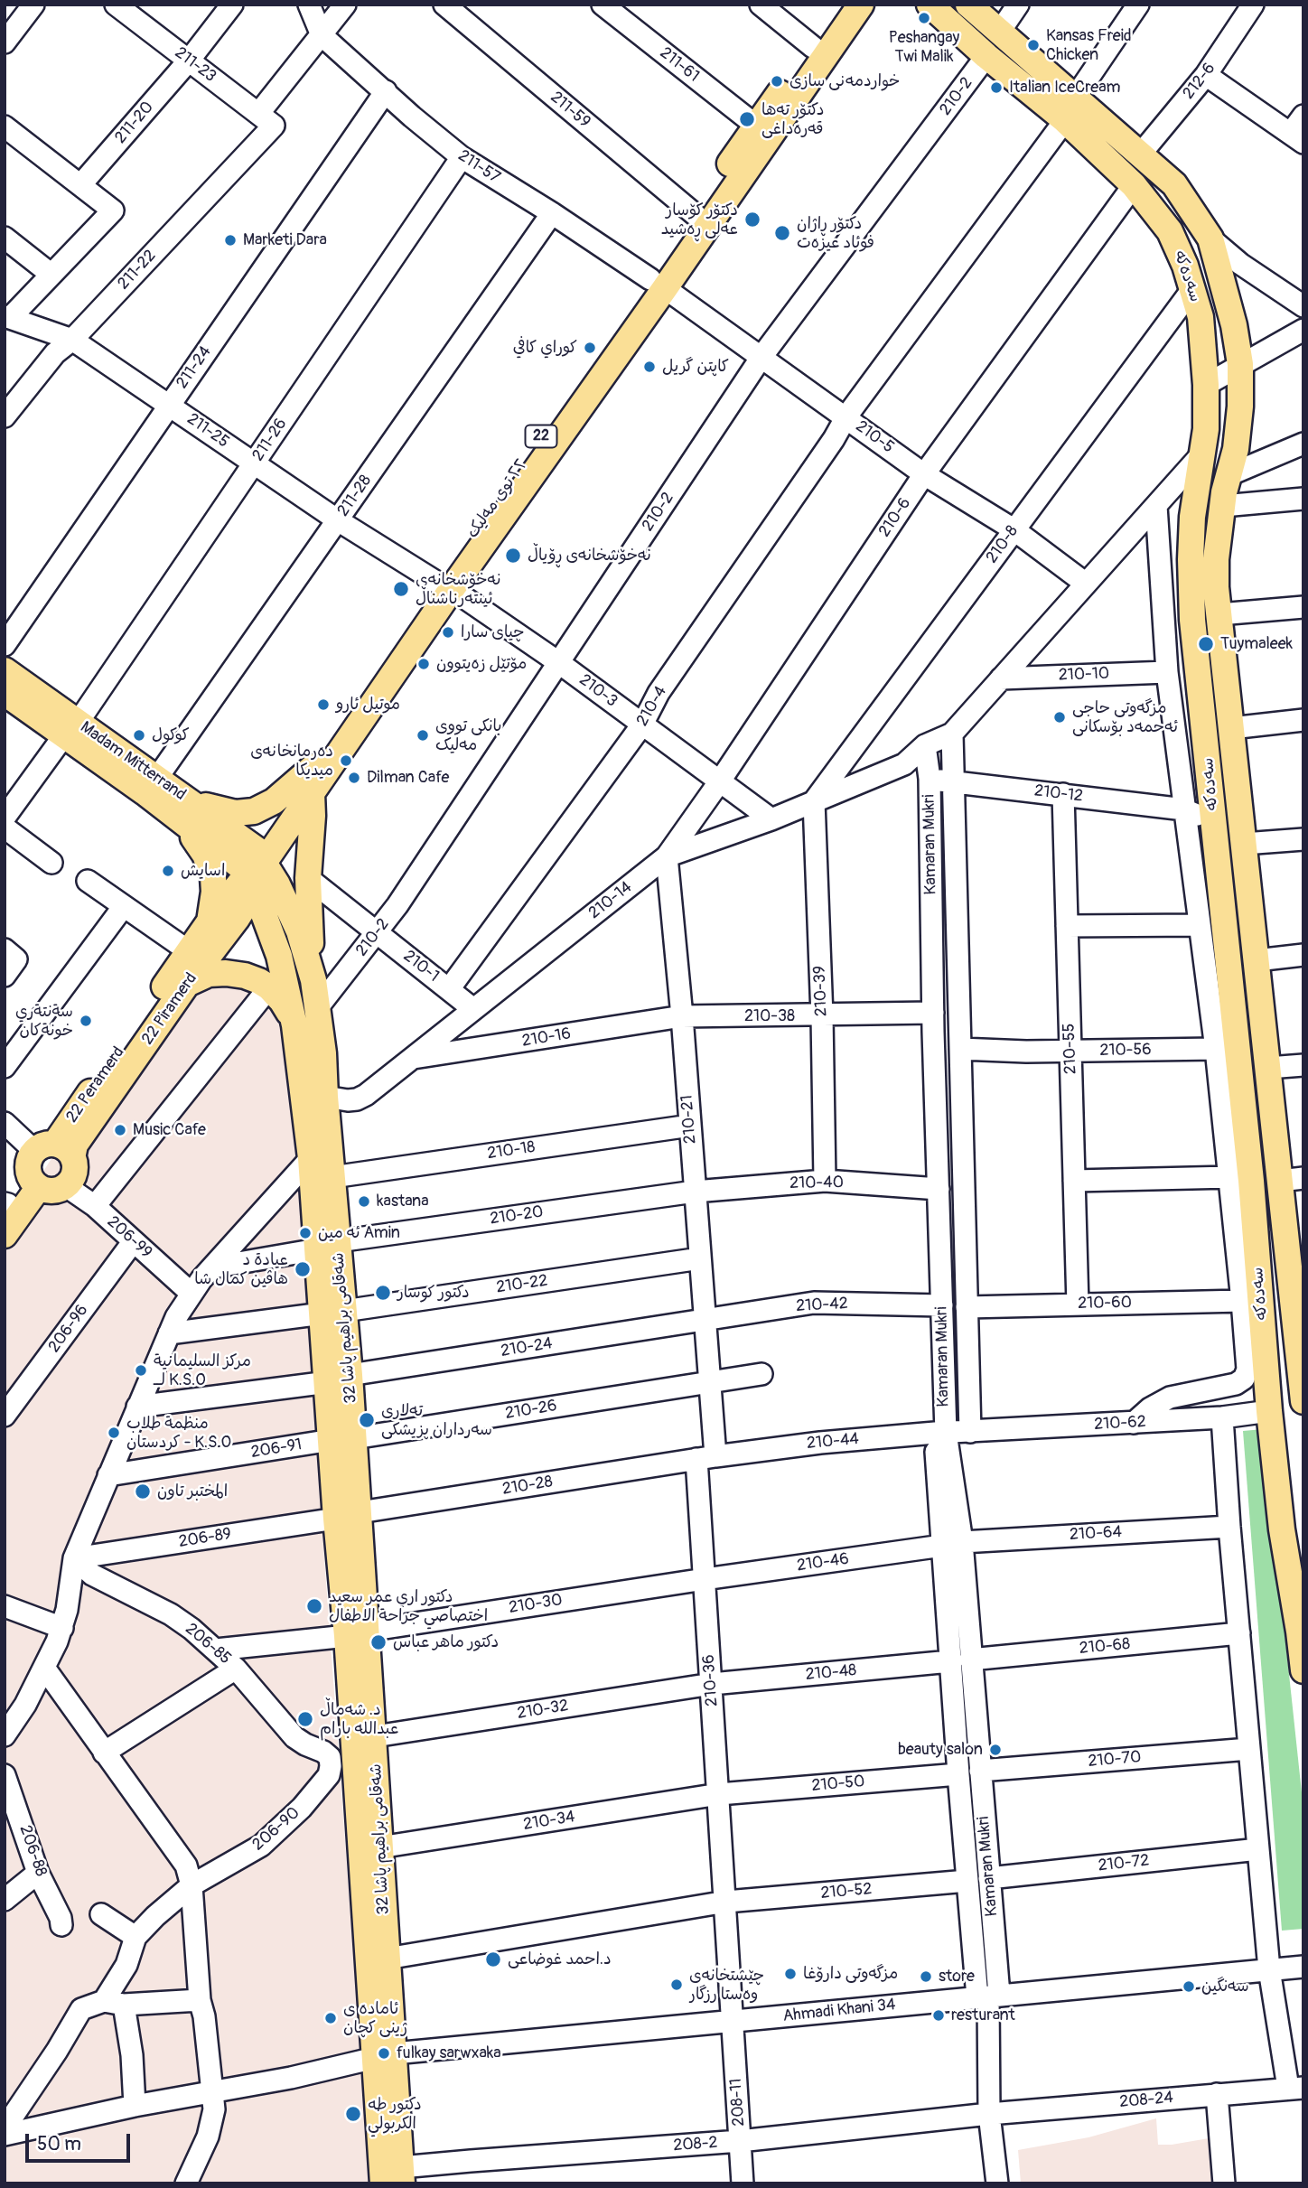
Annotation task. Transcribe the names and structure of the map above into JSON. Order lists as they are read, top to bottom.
{
  "streets": {
    "main road": [
      "سەدەکە",
      "22",
      "٢٢ توی مەلیک",
      "Madam Mitterrand",
      "22 Piramerd",
      "22 Peramerd",
      "شەقامی براهیم پاشا 32"
    ],
    "street": [
      "211-23",
      "211-61",
      "212-6",
      "210-2",
      "211-59",
      "211-20",
      "211-57",
      "211-22",
      "211-24",
      "211-25",
      "210-5",
      "211-26",
      "211-28",
      "210-6",
      "210-8",
      "210-10",
      "210-3",
      "210-4",
      "210-12",
      "Kamaran Mukri",
      "210-14",
      "210-1",
      "210-39",
      "210-38",
      "210-16",
      "210-55",
      "210-56",
      "210-21",
      "210-18",
      "210-40",
      "210-20",
      "206-99",
      "210-22",
      "210-60",
      "210-42",
      "206-96",
      "210-24",
      "210-26",
      "210-62",
      "210-44",
      "206-91",
      "210-28",
      "210-64",
      "206-89",
      "210-46",
      "210-30",
      "206-85",
      "210-68",
      "210-48",
      "210-36",
      "210-32",
      "210-70",
      "210-50",
      "210-34",
      "206-90",
      "206-88",
      "210-72",
      "210-52",
      "Ahmadi Khani 34",
      "208-24",
      "208-11",
      "208-2"
    ]
  },
  "crossings": [
    ["211-23", "211-20"],
    ["211-23", "211-22"],
    ["211-61", "٢٢ توی مەلیک"],
    ["212-6", "سەدەکە"],
    ["210-2", "سەدەکە"],
    ["210-2", "210-5"],
    ["210-2", "210-3"],
    ["210-2", "210-1"],
    ["210-2", "شەقامی براهیم پاشا 32"],
    ["211-59", "٢٢ توی مەلیک"],
    ["211-57", "211-22"],
    ["211-57", "211-24"],
    ["211-57", "210-5"],
    ["211-57", "211-26"],
    ["211-57", "211-28"],
    ["211-57", "٢٢ توی مەلیک"],
    ["211-22", "211-25"],
    ["سەدەکە", "210-6"],
    ["سەدەکە", "210-8"],
    ["سەدەکە", "210-4"],
    ["سەدەکە", "210-12"],
    ["سەدەکە", "210-62"],
    ["211-24", "211-25"],
    ["211-25", "211-26"],
    ["211-25", "211-28"],
    ["211-25", "٢٢ توی مەلیک"],
    ["211-25", "210-3"],
    ["210-5", "٢٢ توی مەلیک"],
    ["210-5", "210-6"],
    ["210-5", "210-8"],
    ["210-5", "210-4"],
    ["211-26", "Madam Mitterrand"],
    ["211-28", "Madam Mitterrand"],
    ["٢٢ توی مەلیک", "210-3"],
    ["٢٢ توی مەلیک", "22 Piramerd"],
    ["٢٢ توی مەلیک", "22 Peramerd"],
    ["٢٢ توی مەلیک", "شەقامی براهیم پاشا 32"],
    ["210-6", "210-3"],
    ["210-6", "210-14"],
    ["210-6", "210-21"],
    ["210-8", "210-14"],
    ["210-8", "210-39"],
    ["210-3", "210-4"],
    ["210-3", "210-14"],
    ["210-4", "210-1"],
    ["210-12", "Kamaran Mukri"],
    ["210-12", "210-14"],
    ["210-12", "210-55"],
    ["Kamaran Mukri", "210-14"],
    ["Kamaran Mukri", "210-38"],
    ["Kamaran Mukri", "210-56"],
    ["Kamaran Mukri", "210-40"],
    ["Kamaran Mukri", "210-60"],
    ["Kamaran Mukri", "210-42"],
    ["Kamaran Mukri", "210-62"],
    ["Kamaran Mukri", "210-44"],
    ["Kamaran Mukri", "210-64"],
    ["Kamaran Mukri", "210-46"],
    ["Kamaran Mukri", "210-68"],
    ["Kamaran Mukri", "210-48"],
    ["Kamaran Mukri", "210-70"],
    ["Kamaran Mukri", "210-50"],
    ["Kamaran Mukri", "210-72"],
    ["Kamaran Mukri", "210-52"],
    ["Kamaran Mukri", "Ahmadi Khani 34"],
    ["Kamaran Mukri", "208-24"],
    ["Kamaran Mukri", "208-2"],
    ["210-14", "210-1"],
    ["210-14", "210-39"],
    ["210-14", "210-16"],
    ["210-14", "210-21"],
    ["210-14", "شەقامی براهیم پاشا 32"],
    ["210-39", "210-38"],
    ["210-39", "210-40"],
    ["22 Piramerd", "22 Peramerd"],
    ["22 Piramerd", "شەقامی براهیم پاشا 32"],
    ["210-38", "210-16"],
    ["210-38", "210-56"],
    ["210-38", "210-21"],
    ["210-16", "210-21"],
    ["210-55", "210-56"],
    ["210-55", "210-60"],
    ["22 Peramerd", "شەقامی براهیم پاشا 32"],
    ["210-21", "210-18"],
    ["210-21", "210-40"],
    ["210-21", "210-20"],
    ["210-21", "210-22"],
    ["210-21", "210-42"],
    ["210-21", "210-24"],
    ["210-21", "210-26"],
    ["210-21", "210-44"],
    ["210-21", "210-28"],
    ["210-21", "210-36"],
    ["210-18", "شەقامی براهیم پاشا 32"],
    ["210-40", "210-20"],
    ["210-20", "شەقامی براهیم پاشا 32"],
    ["206-99", "206-96"],
    ["210-22", "شەقامی براهیم پاشا 32"],
    ["210-42", "210-24"],
    ["شەقامی براهیم پاشا 32", "210-24"],
    ["شەقامی براهیم پاشا 32", "210-26"],
    ["شەقامی براهیم پاشا 32", "206-91"],
    ["شەقامی براهیم پاشا 32", "210-28"],
    ["شەقامی براهیم پاشا 32", "206-89"],
    ["شەقامی براهیم پاشا 32", "210-30"],
    ["شەقامی براهیم پاشا 32", "210-32"],
    ["شەقامی براهیم پاشا 32", "210-34"],
    ["شەقامی براهیم پاشا 32", "Ahmadi Khani 34"],
    ["شەقامی براهیم پاشا 32", "208-2"],
    ["210-26", "206-91"],
    ["210-62", "210-44"],
    ["210-44", "210-28"],
    ["210-44", "210-36"],
    ["210-28", "206-89"],
    ["210-28", "210-36"],
    ["210-64", "210-46"],
    ["206-89", "206-85"],
    ["210-46", "210-30"],
    ["210-46", "210-36"],
    ["210-30", "206-85"],
    ["210-30", "210-36"],
    ["206-85", "206-90"],
    ["210-68", "210-48"],
    ["210-48", "210-36"],
    ["210-48", "210-32"],
    ["210-36", "210-32"],
    ["210-36", "210-50"],
    ["210-36", "210-34"],
    ["210-36", "210-52"],
    ["210-36", "Ahmadi Khani 34"],
    ["210-36", "208-11"],
    ["210-50", "210-34"],
    ["Ahmadi Khani 34", "208-11"],
    ["208-24", "208-2"],
    ["208-11", "208-2"]
  ],
  "places": [
    "Peshangay Twi Malik",
    "Kansas Freid Chicken",
    "خواردمەنی سازی",
    "Italian IceCream",
    "دکتۆر تەها قەرەداغی",
    "دکتۆر کۆسار عەلی ڕەشید",
    "دکتۆر ڕاژان فوئاد عیزەت",
    "Marketi Dara",
    "كوراي كافي",
    "کاپتن گریل",
    "نەخۆشخانەی ڕۆیاڵ",
    "نەخۆشخانەی ئینتەرناشناڵ",
    "چیای سارا",
    "Tuymaleek",
    "مۆتێل زەیتوون",
    "موتیل ئارو",
    "مزگەوتی حاجی ئەحمەد بۆسکانی",
    "کوکول",
    "بانکی تووی مه‌لیک",
    "دەرمانخانەی میدیکا",
    "Dilman Cafe",
    "اسايش",
    "سةنتةري خونةكان",
    "Music Cafe",
    "kastana",
    "ئه مین Amin",
    "عيادة د هاڤین کمال شا",
    "دكتور كوسار",
    "مرکز السلیمانیة لــ K.S.O",
    "تەلاری سەرداران پزیشکی",
    "منظمة طلاب كردستان - K.S.O",
    "المختبر تاون",
    "دكتور اري عمر سعيد اختصاصي جراحة الاطفال",
    "دكتور ماهر عباس",
    "د. شەماڵ عبداللە بارام",
    "beauty salon",
    "د.احمد غوضاعی",
    "مزگەوتی دارۆغا",
    "store",
    "چێشتخانەی وەستا رزگار",
    "سەنگین",
    "resturant",
    "ئاماده ى ژينى كچان",
    "fulkay sarwxaka",
    "دكتور طه الكربولي"
  ],
  "scale_bar": "50 m"
}
